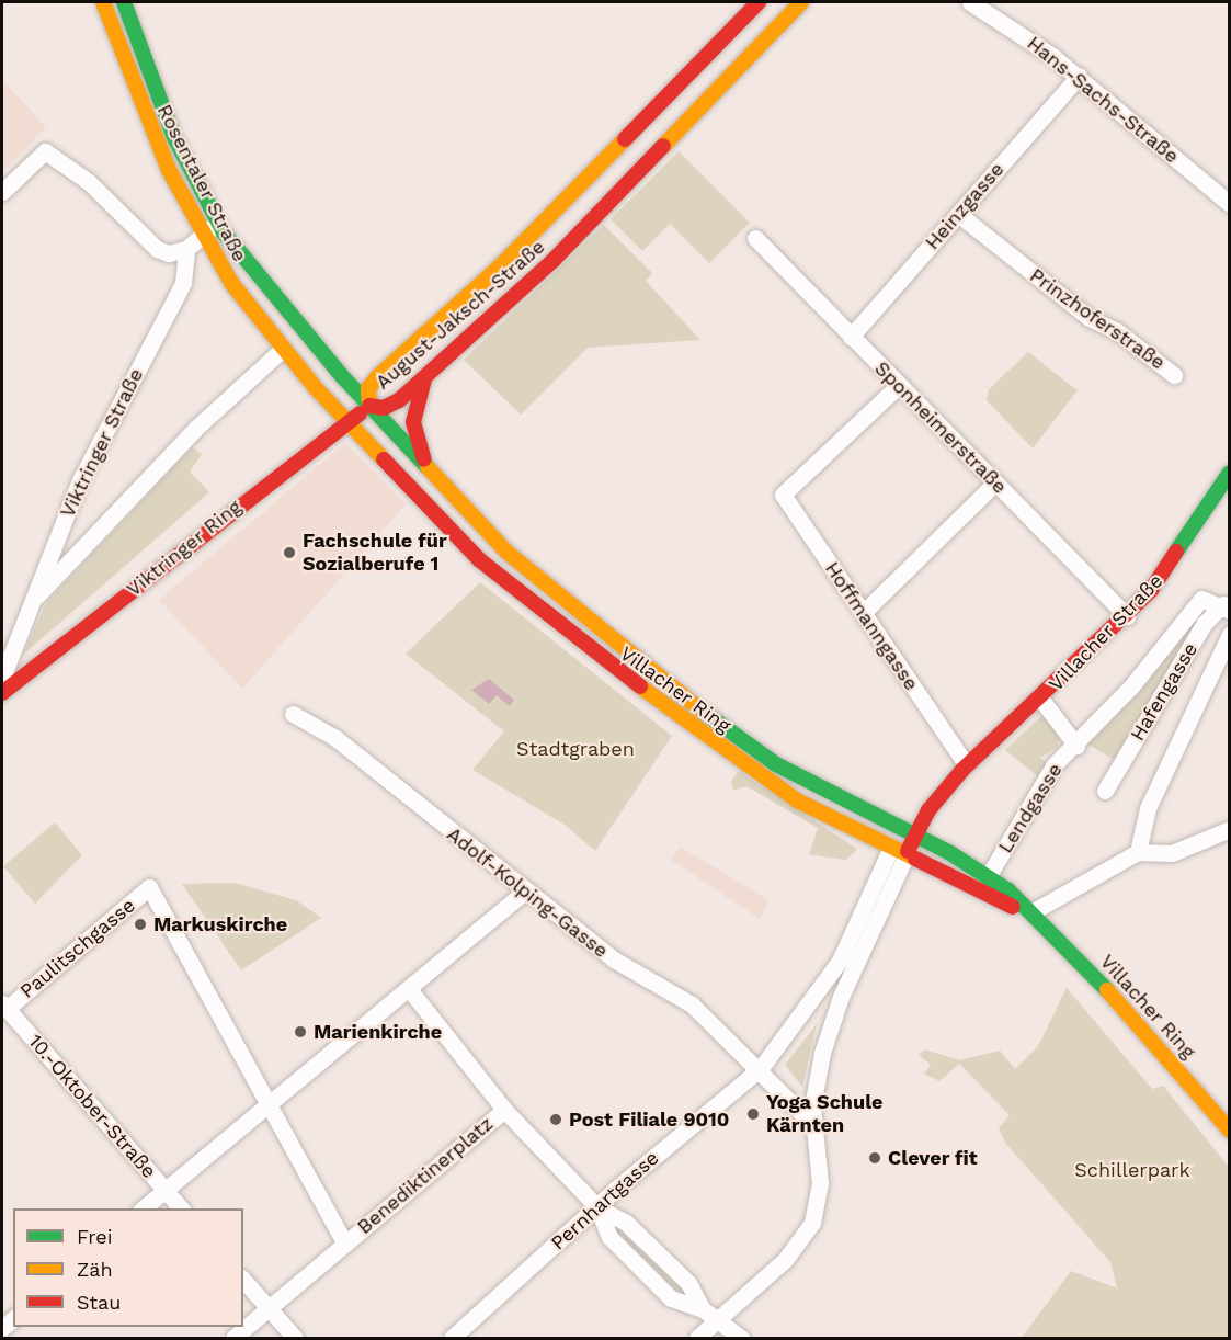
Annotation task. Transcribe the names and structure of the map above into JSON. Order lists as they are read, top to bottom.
{
  "streets": {
    "main road": [
      "Rosentaler Straße",
      "August-Jaksch-Straße",
      "Viktringer Ring",
      "Villacher Straße",
      "Villacher Ring"
    ],
    "street": [
      "Hans-Sachs-Straße",
      "Heinzgasse",
      "Prinzhoferstraße",
      "Sponheimerstraße",
      "Viktringer Straße",
      "Hoffmanngasse",
      "Hafengasse",
      "Lendgasse",
      "Adolf-Kolping-Gasse",
      "Paulitschgasse",
      "10.-Oktober-Straße",
      "Benediktinerplatz",
      "Pernhartgasse"
    ]
  },
  "crossings": [
    ["Hans-Sachs-Straße", "Heinzgasse"],
    ["Rosentaler Straße", "August-Jaksch-Straße"],
    ["Rosentaler Straße", "Viktringer Ring"],
    ["Rosentaler Straße", "Villacher Ring"],
    ["Heinzgasse", "Prinzhoferstraße"],
    ["Heinzgasse", "Sponheimerstraße"],
    ["August-Jaksch-Straße", "Viktringer Ring"],
    ["August-Jaksch-Straße", "Villacher Ring"],
    ["Sponheimerstraße", "Hoffmanngasse"],
    ["Sponheimerstraße", "Villacher Straße"],
    ["Viktringer Ring", "Villacher Ring"],
    ["Hoffmanngasse", "Villacher Straße"],
    ["Villacher Straße", "Villacher Ring"],
    ["Villacher Straße", "Lendgasse"],
    ["Villacher Straße", "Pernhartgasse"],
    ["Villacher Ring", "Lendgasse"],
    ["Villacher Ring", "Pernhartgasse"],
    ["Hafengasse", "Lendgasse"],
    ["Adolf-Kolping-Gasse", "Pernhartgasse"],
    ["Paulitschgasse", "10.-Oktober-Straße"],
    ["Paulitschgasse", "Benediktinerplatz"]
  ],
  "parks": ["Stadtgraben", "Schillerpark"],
  "places": [
    "Fachschule für Sozialberufe 1",
    "Markuskirche",
    "Marienkirche",
    "Yoga Schule Kärnten",
    "Post Filiale 9010",
    "Clever fit"
  ],
  "legend": ["Frei", "Zäh", "Stau"]
}
